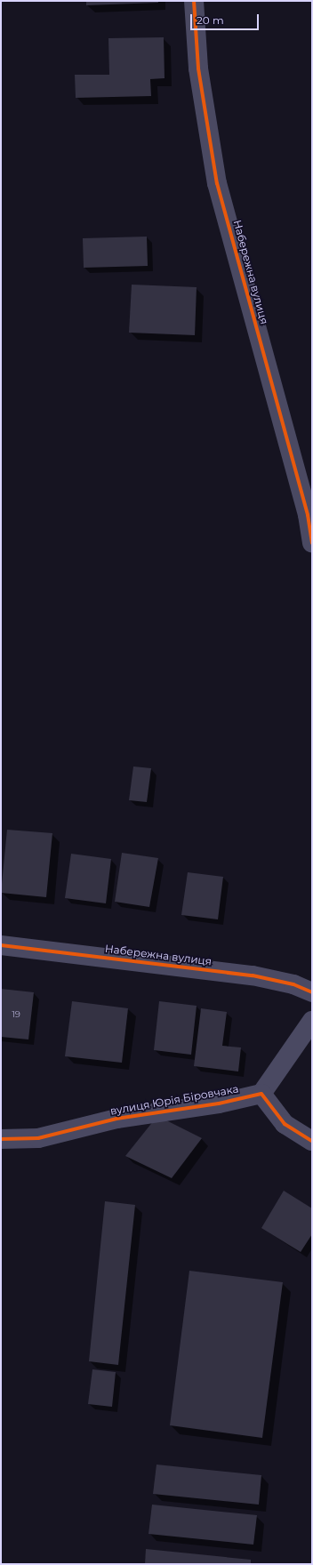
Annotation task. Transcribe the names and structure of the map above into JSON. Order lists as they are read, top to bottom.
{
  "streets": {
    "street": ["Набережна вулиця", "вулиця Юрія Біровчака"]
  },
  "house_numbers": ["19"],
  "scale_bar": "20 m"
}
